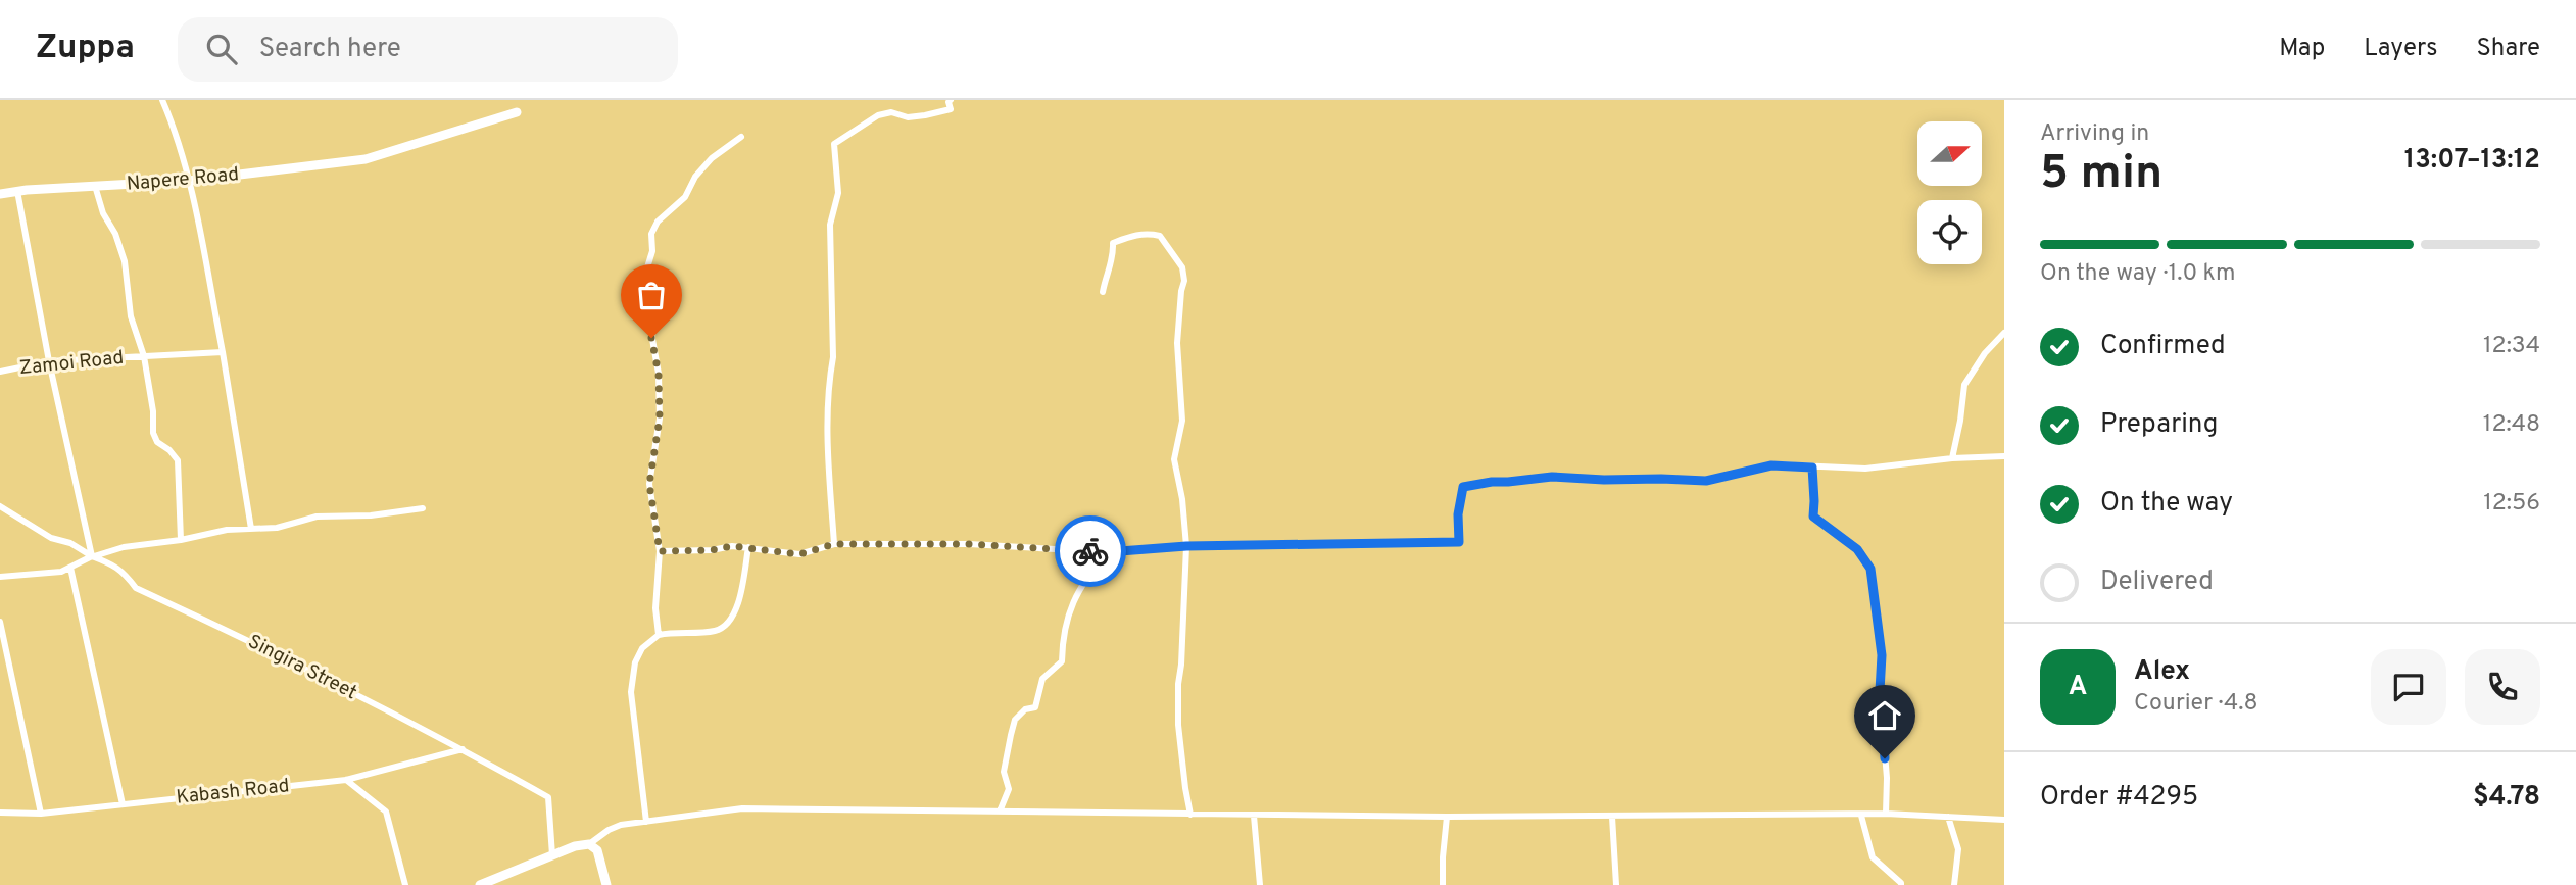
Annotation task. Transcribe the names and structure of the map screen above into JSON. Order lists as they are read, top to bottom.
{
  "streets": {
    "street": [
      "Napere Road",
      "Zamoi Road",
      "Singira Street",
      "Kabash Road"
    ]
  },
  "crossings": [
    ["Singira Street", "Kabash Road"]
  ],
  "north": "right",
  "page": {
    "header": "Zuppa",
    "search": "Search here",
    "nav": ["Map", "Layers", "Share"],
    "heading": ["5 min", "Arriving in", "13:07–13:12"],
    "panel": [
      "Alex",
      "Courier · 4.8",
      "Order #4295",
      "$4.78"
    ],
    "bar": "On the way · 1.0 km",
    "list": [
      ["Confirmed", "12:34"],
      ["Preparing", "12:48"],
      ["On the way", "12:56"],
      "Delivered"
    ],
    "round": "A"
  }
}
